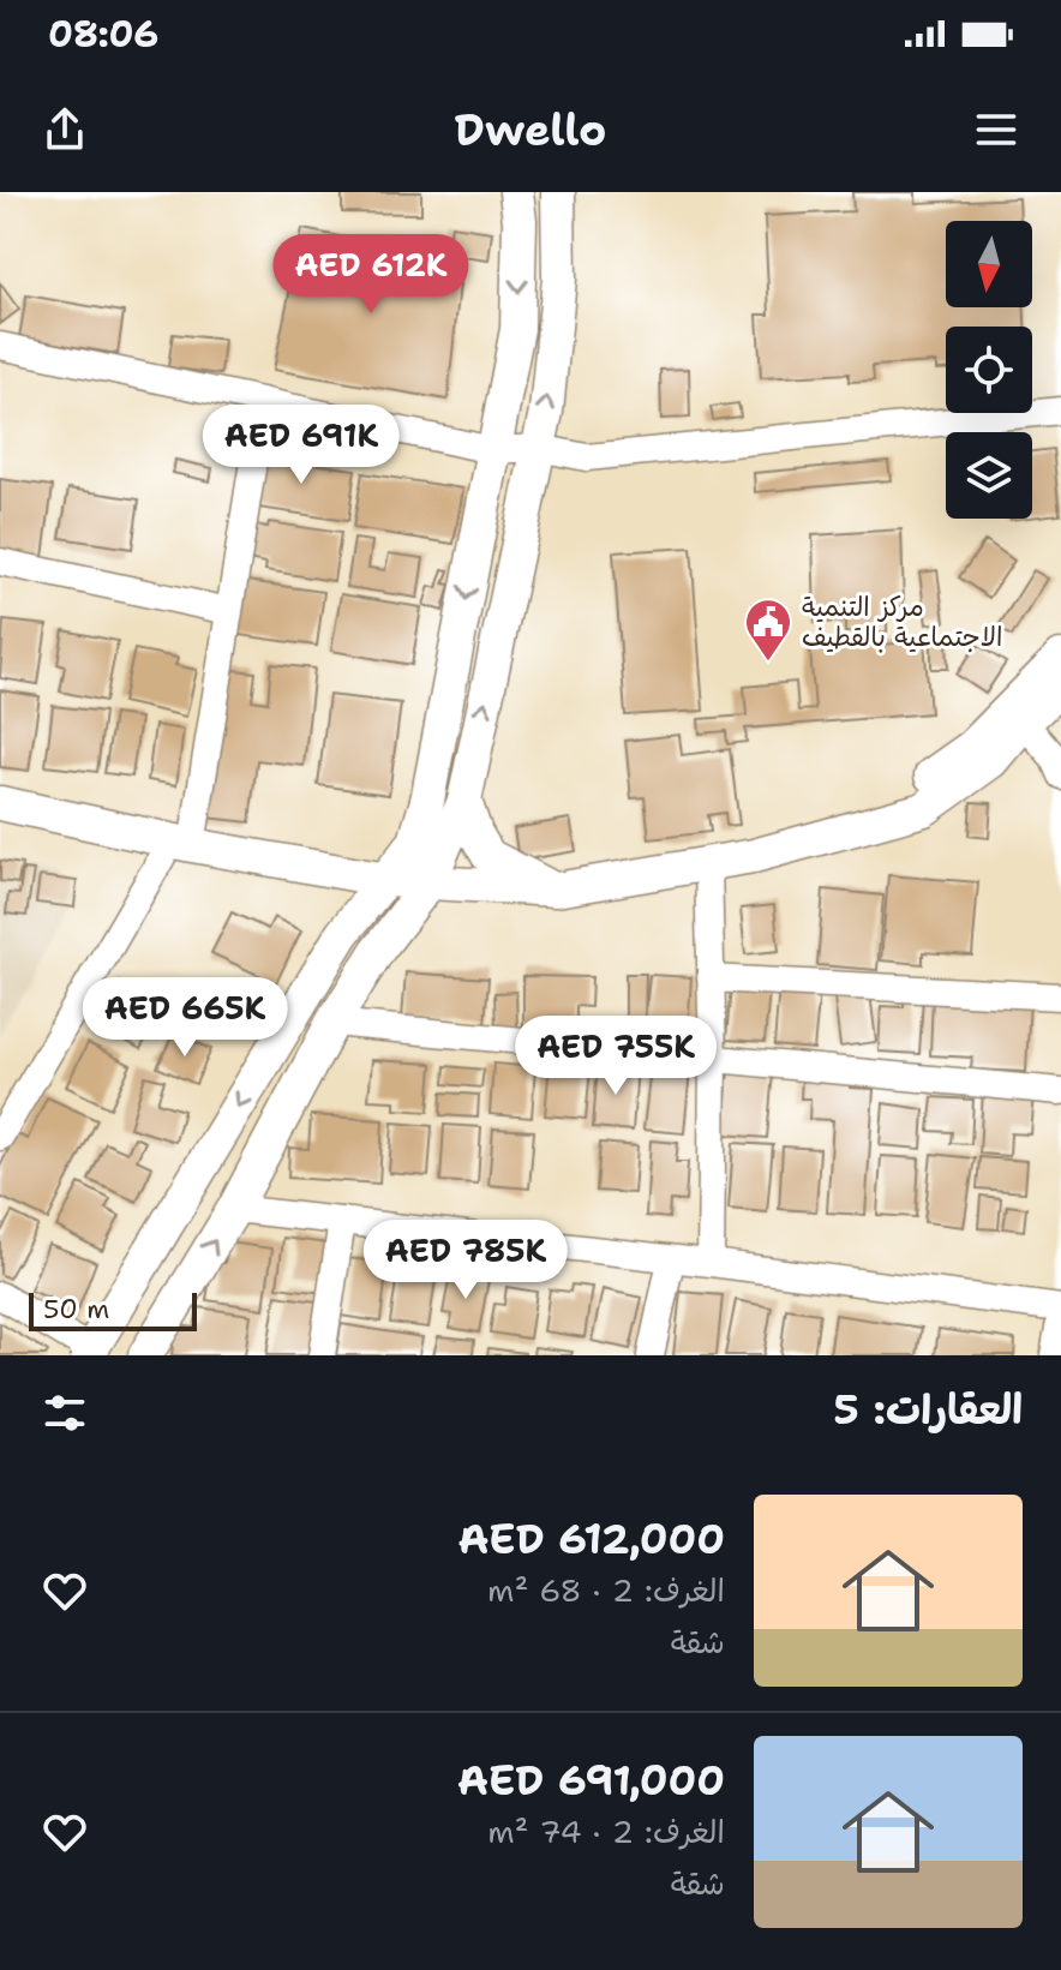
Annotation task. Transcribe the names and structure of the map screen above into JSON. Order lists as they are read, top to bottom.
{
  "places": {
    "public building": ["مركز التنمية الاجتماعية بالقطيف"]
  },
  "scale_bar": "50 m",
  "north": "bottom",
  "page": {
    "status": "08:06",
    "header": "Dwello",
    "price": [
      "AED 612K",
      "AED 691K",
      "AED 665K",
      "AED 755K",
      "AED 785K"
    ],
    "scale": "50 m",
    "heading": "العقارات: 5",
    "list": [
      {
        "name": "AED 612,000",
        "note": "الغرف: 2 · 68 m² · شقة"
      },
      {
        "name": "AED 691,000",
        "note": "الغرف: 2 · 74 m² · شقة"
      }
    ]
  }
}
